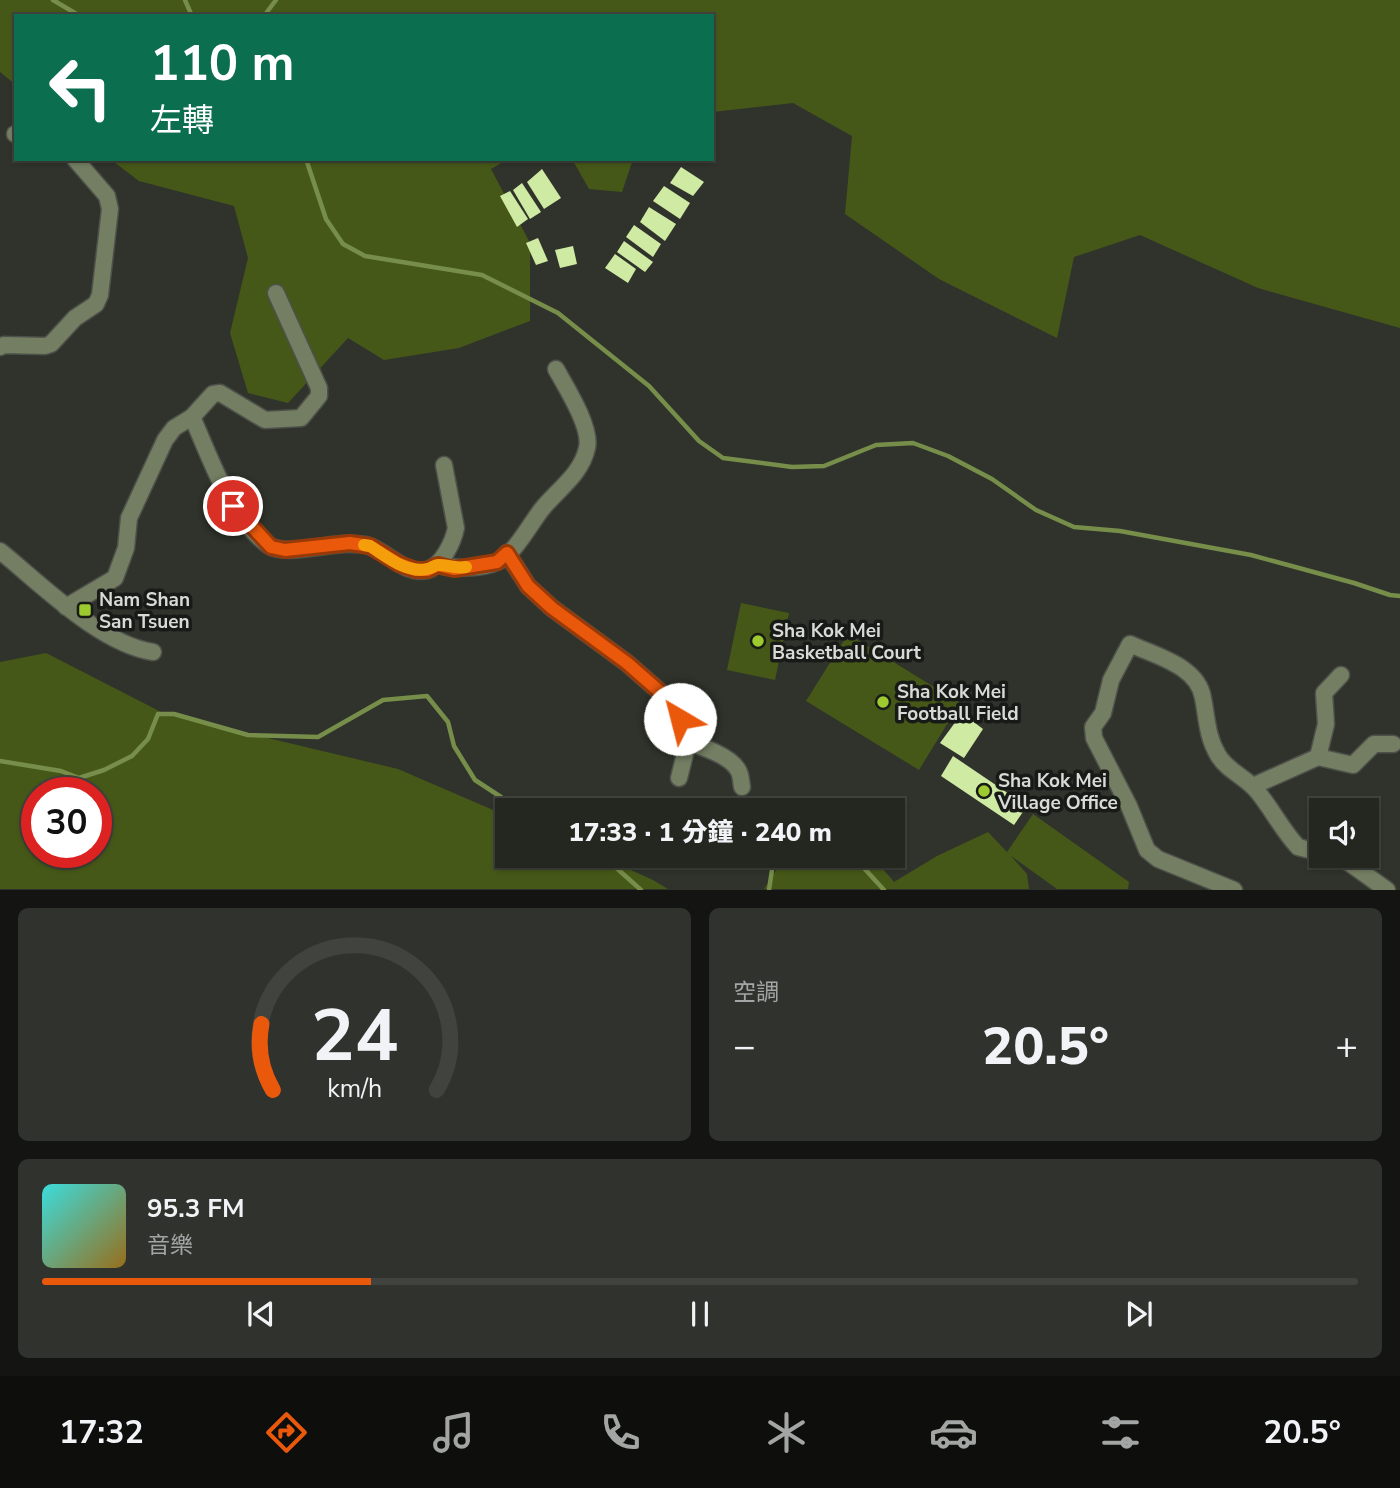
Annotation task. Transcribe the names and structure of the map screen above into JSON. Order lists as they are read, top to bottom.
{
  "places": {
    "transit": ["Nam Shan San Tsuen"],
    "other": ["Sha Kok Mei Basketball Court", "Sha Kok Mei Football Field", "Sha Kok Mei Village Office"]
  },
  "page": {
    "turn": ["110 m", "左轉"],
    "limit": "30",
    "trip": "17:33 · 1 分鐘 · 240 m",
    "tile": "空調",
    "heat": ["−", "20.5°", "+"],
    "song": ["95.3 FM", "音樂"],
    "tabs": ["17:32", "20.5°"],
    "gauge": ["24", "km/h"]
  }
}
